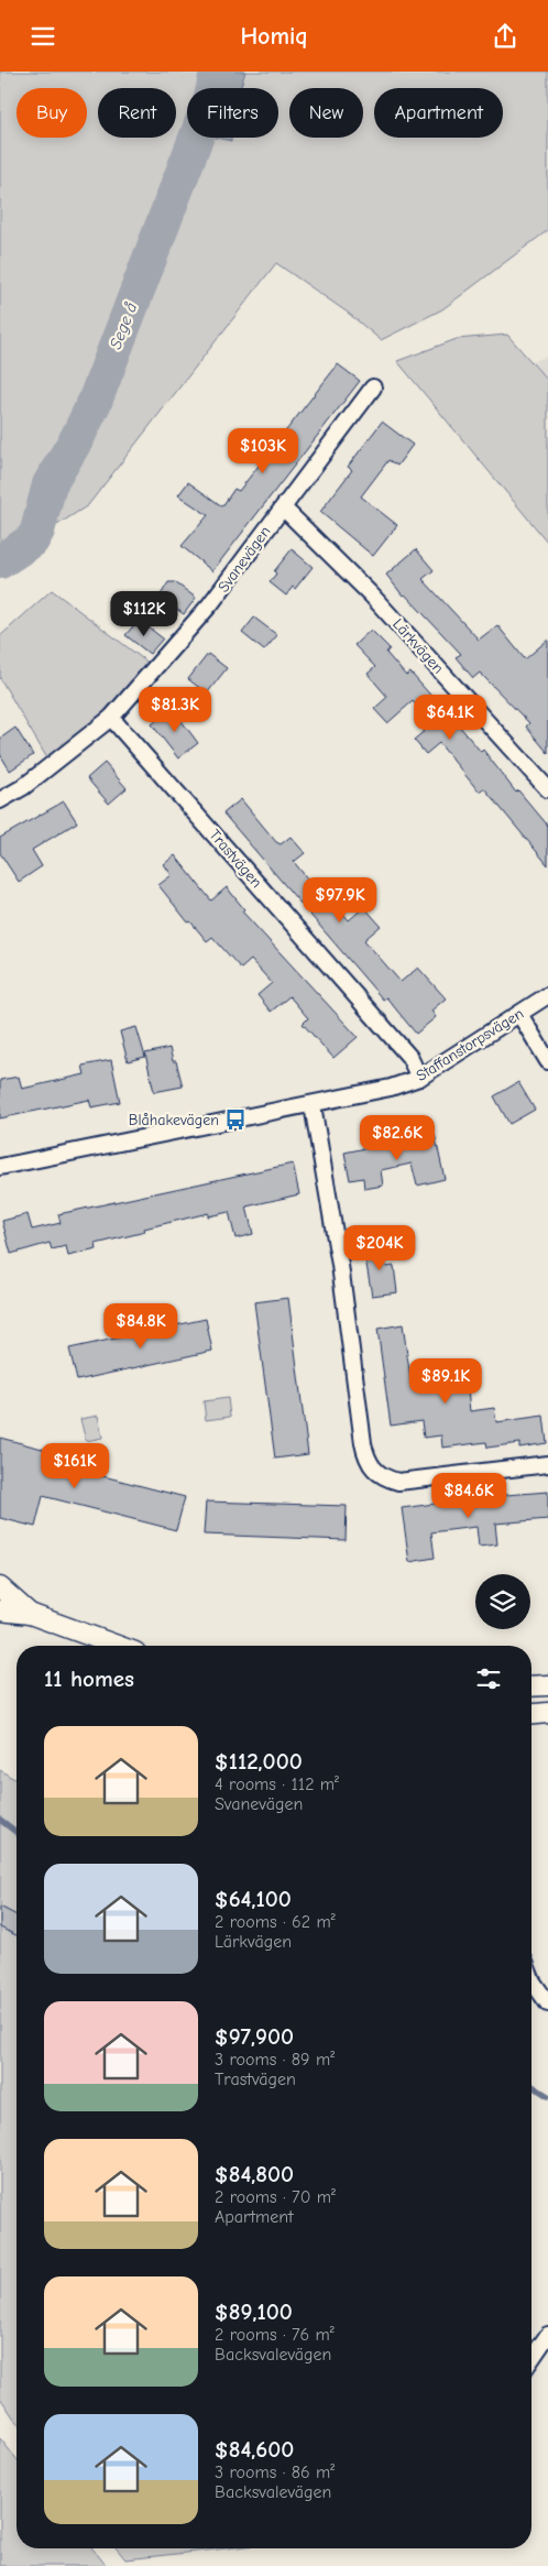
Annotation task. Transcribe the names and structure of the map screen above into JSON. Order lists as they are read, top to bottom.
{
  "streets": {
    "street": [
      "Svanevägen",
      "Lärkvägen",
      "Trastvägen",
      "Staffanstorpsvägen"
    ]
  },
  "crossings": [
    ["Svanevägen", "Lärkvägen"],
    ["Svanevägen", "Trastvägen"],
    ["Trastvägen", "Staffanstorpsvägen"]
  ],
  "water": ["Sege å"],
  "places": {
    "bus stop": ["Blåhakevägen"]
  },
  "page": {
    "header": "Homiq",
    "chip": [
      "Buy",
      "Rent",
      "Filters",
      "New",
      "Apartment"
    ],
    "price": [
      "$103K",
      "$112K",
      "$81.3K",
      "$64.1K",
      "$97.9K",
      "$82.6K",
      "$204K",
      "$84.8K",
      "$89.1K",
      "$161K",
      "$84.6K"
    ],
    "heading": "11 homes",
    "list": [
      {
        "name": "$112,000",
        "note": "4 rooms · 112 m² · Svanevägen"
      },
      {
        "name": "$64,100",
        "note": "2 rooms · 62 m² · Lärkvägen"
      },
      {
        "name": "$97,900",
        "note": "3 rooms · 89 m² · Trastvägen"
      },
      {
        "name": "$84,800",
        "note": "2 rooms · 70 m² · Apartment"
      },
      {
        "name": "$89,100",
        "note": "2 rooms · 76 m² · Backsvalevägen"
      },
      {
        "name": "$84,600",
        "note": "3 rooms · 86 m² · Backsvalevägen"
      }
    ]
  }
}
